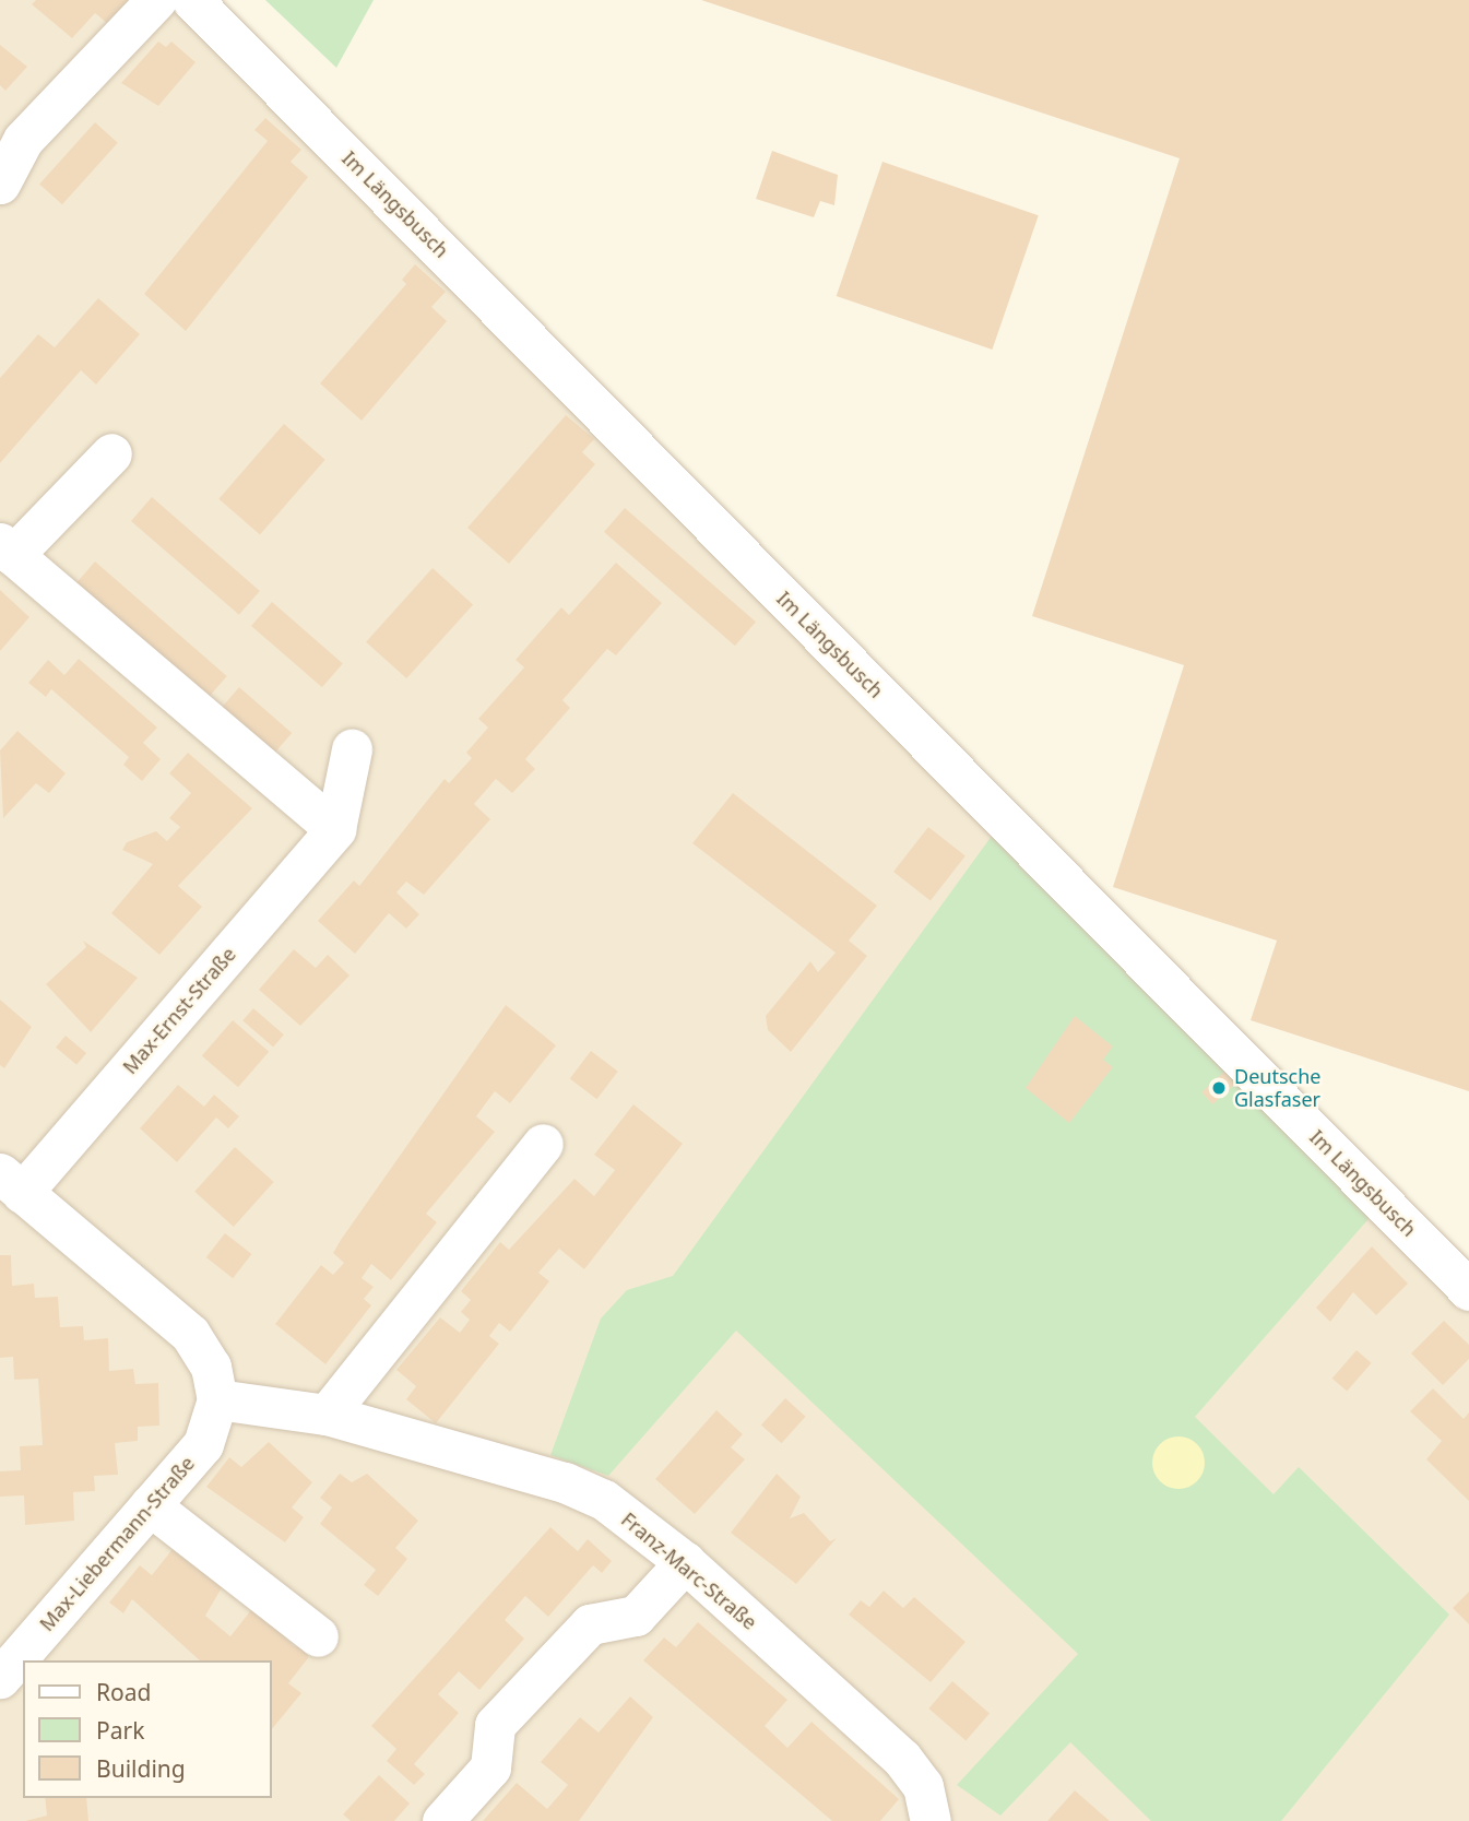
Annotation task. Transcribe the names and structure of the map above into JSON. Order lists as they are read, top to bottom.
{
  "streets": {
    "street": [
      "Im Längsbusch",
      "Max-Ernst-Straße",
      "Max-Liebermann-Straße",
      "Franz-Marc-Straße"
    ]
  },
  "crossings": [
    ["Max-Liebermann-Straße", "Franz-Marc-Straße"]
  ],
  "places": ["Deutsche Glasfaser"],
  "legend": ["Road", "Park", "Building"]
}
